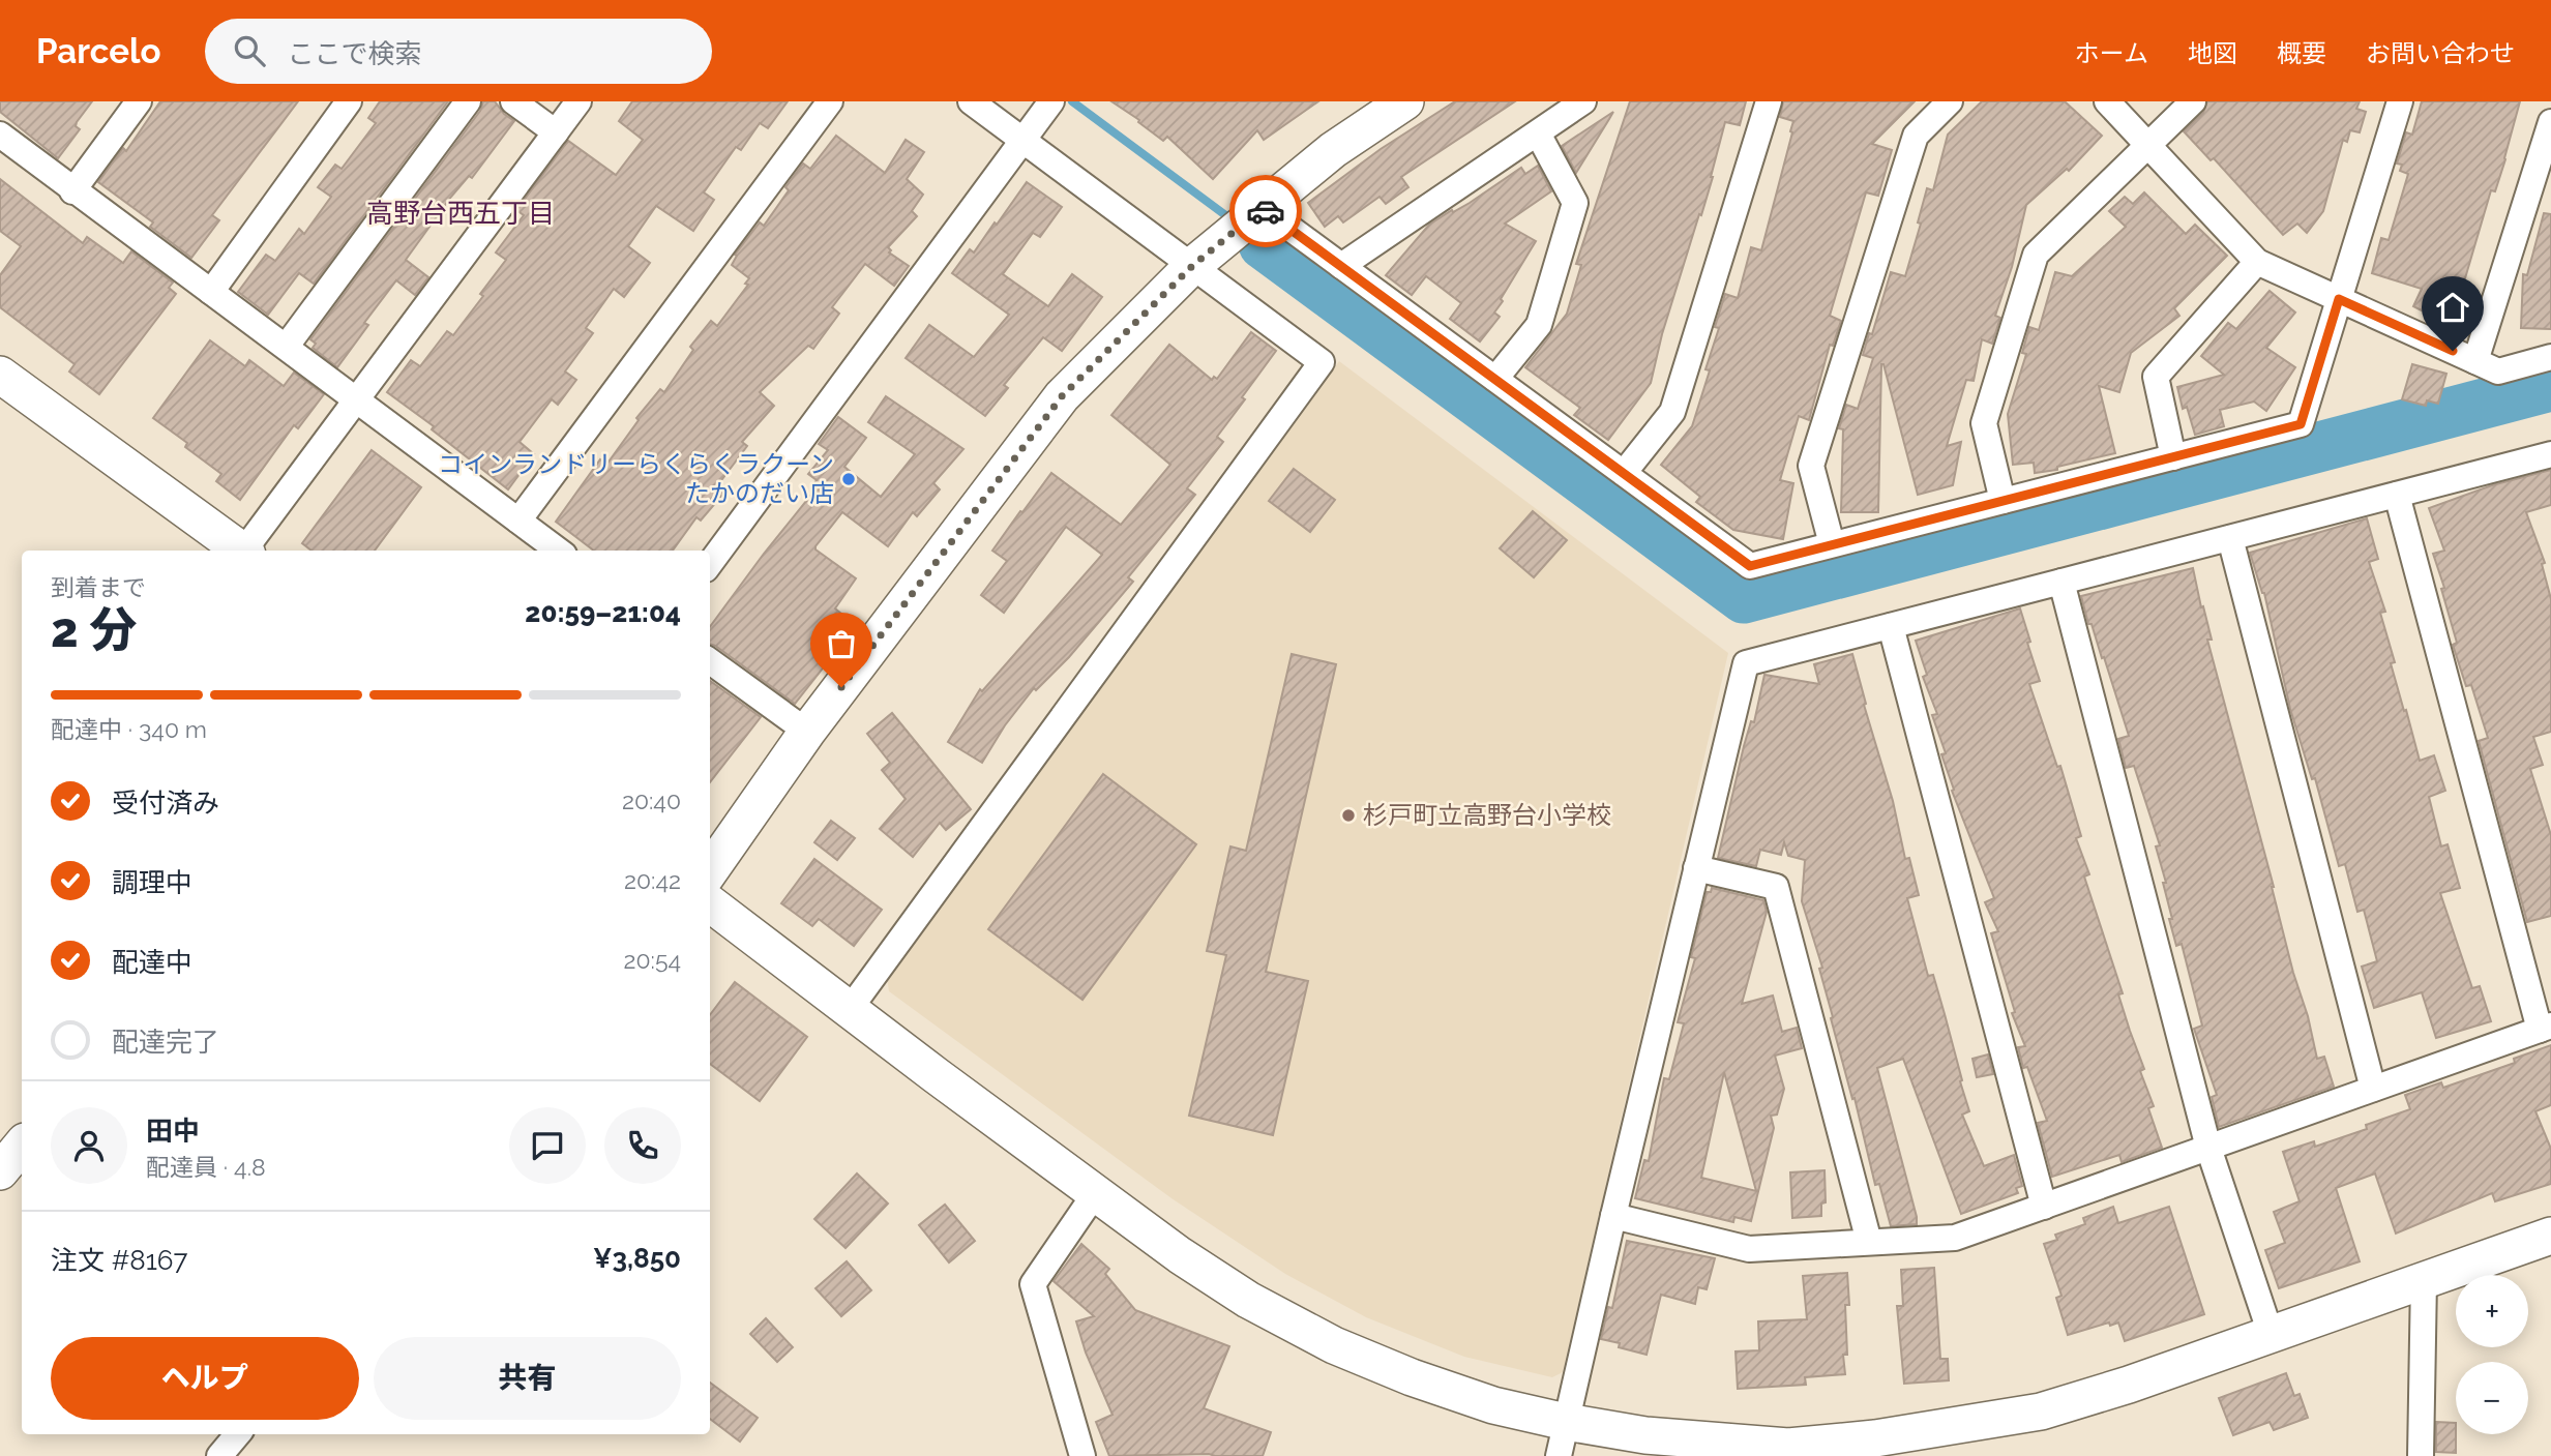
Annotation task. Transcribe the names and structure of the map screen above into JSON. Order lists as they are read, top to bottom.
{
  "districts": ["高野台西五丁目"],
  "places": ["コインランドリーらくらくラクーン たかのだい店", "杉戸町立高野台小学校"],
  "page": {
    "header": "Parcelo",
    "search": "ここで検索",
    "nav": [
      "ホーム",
      "地図",
      "概要",
      "お問い合わせ"
    ],
    "heading": ["2 分", "到着まで", "20:59–21:04"],
    "panel": [
      "田中",
      "配達員 · 4.8",
      "注文 #8167",
      "¥3,850"
    ],
    "bar": "配達中 · 340 m",
    "list": [
      ["受付済み", "20:40"],
      ["調理中", "20:42"],
      ["配達中", "20:54"],
      "配達完了"
    ],
    "map_buttons": ["+", "−"],
    "buttons": ["ヘルプ", "共有"]
  }
}
